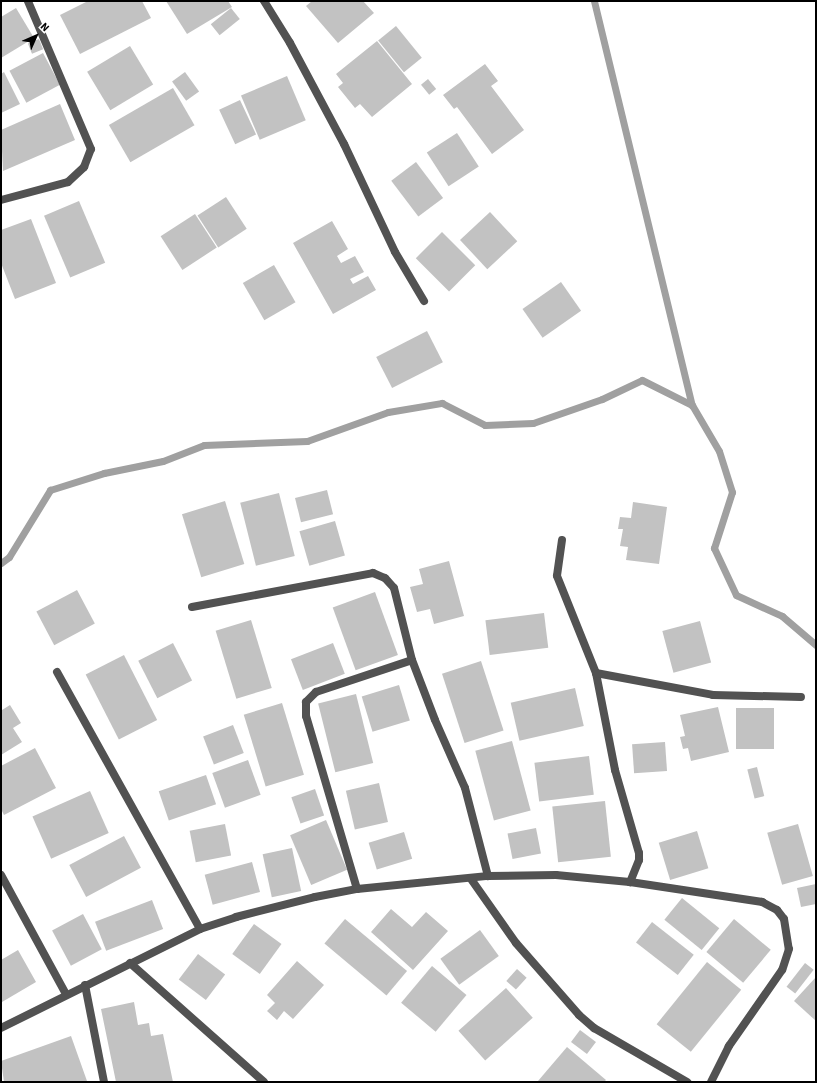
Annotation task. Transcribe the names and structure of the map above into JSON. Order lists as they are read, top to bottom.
{
  "north": "top right"
}
